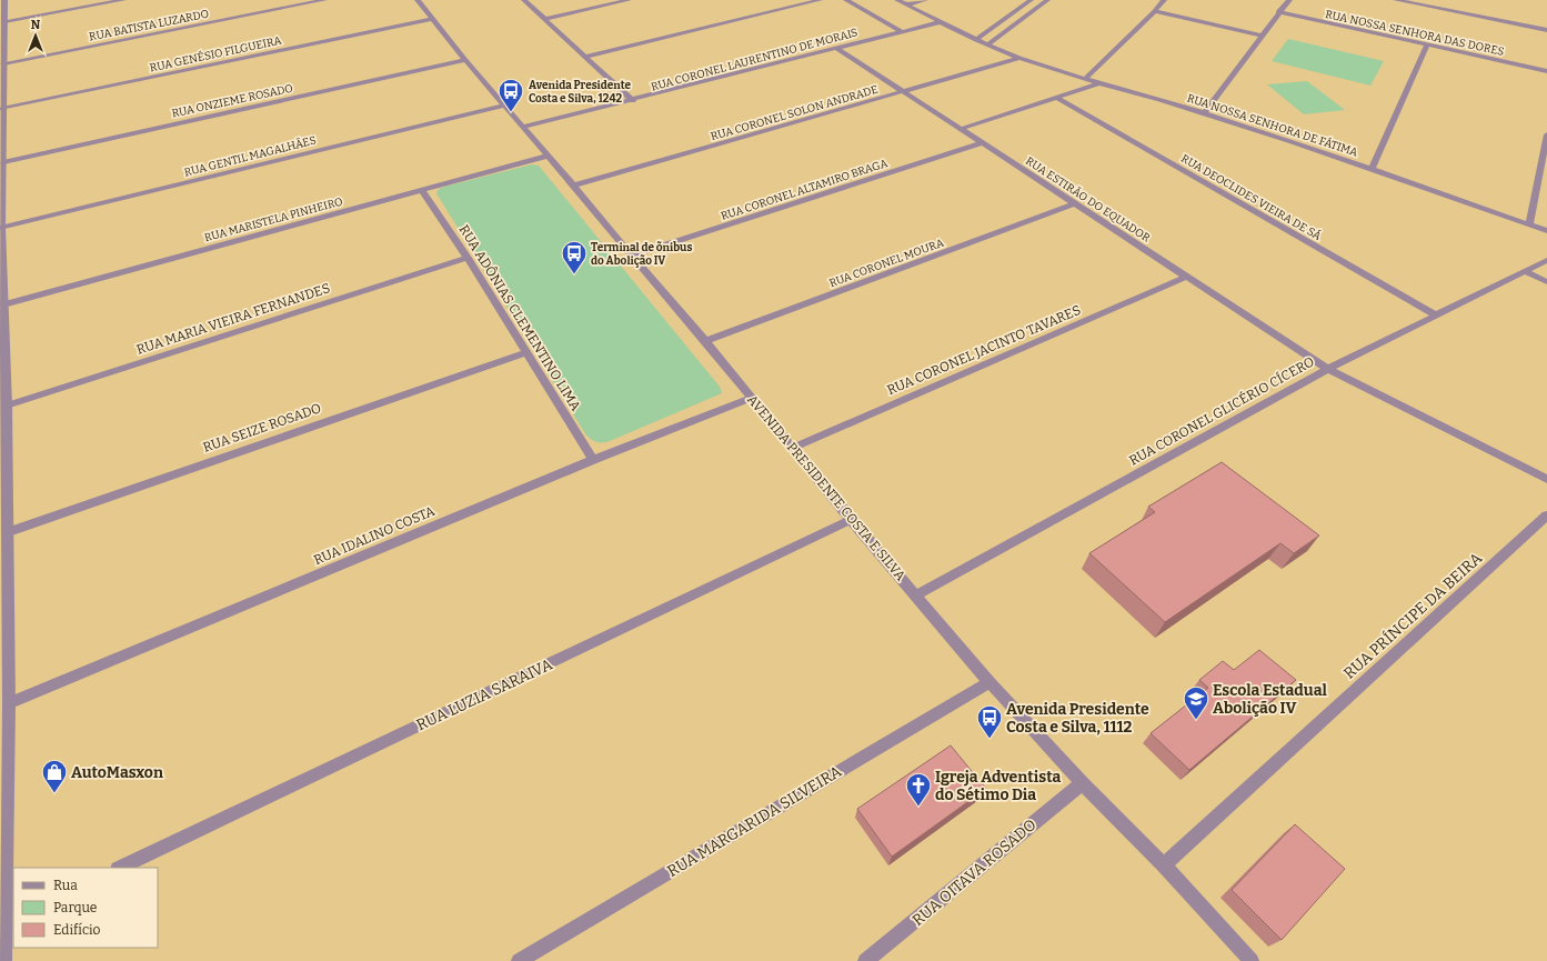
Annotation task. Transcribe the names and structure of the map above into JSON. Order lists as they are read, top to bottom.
{
  "streets": {
    "street": [
      "RUA BATISTA LUZARDO",
      "RUA NOSSA SENHORA DAS DORES",
      "RUA GENÉSIO FILGUEIRA",
      "RUA CORONEL LAURENTINO DE MORAIS",
      "RUA ONZIEME ROSADO",
      "RUA CORONEL SOLON ANDRADE",
      "RUA NOSSA SENHORA DE FÁTIMA",
      "RUA GENTIL MAGALHÃES",
      "RUA CORONEL ALTAMIRO BRAGA",
      "RUA DEOCLIDES VIEIRA DE SÁ",
      "RUA ESTIRÃO DO EQUADOR",
      "RUA MARISTELA PINHEIRO",
      "RUA CORONEL MOURA",
      "RUA ADÔNIAS CLEMENTINO LIMA",
      "RUA MARIA VIEIRA FERNANDES",
      "RUA CORONEL JACINTO TAVARES",
      "RUA CORONEL GLICÉRIO CÍCERO",
      "RUA SEIZE ROSADO",
      "AVENIDA PRESIDENTE COSTA E SILVA",
      "RUA IDALINO COSTA",
      "RUA PRÍNCIPE DA BEIRA",
      "RUA LUZIA SARAIVA",
      "RUA MARGARIDA SILVEIRA",
      "RUA OITAVA ROSADO"
    ]
  },
  "crossings": [
    ["RUA GENÉSIO FILGUEIRA", "AVENIDA PRESIDENTE COSTA E SILVA"],
    ["RUA CORONEL LAURENTINO DE MORAIS", "RUA NOSSA SENHORA DE FÁTIMA"],
    ["RUA CORONEL LAURENTINO DE MORAIS", "RUA ESTIRÃO DO EQUADOR"],
    ["RUA CORONEL LAURENTINO DE MORAIS", "AVENIDA PRESIDENTE COSTA E SILVA"],
    ["RUA ONZIEME ROSADO", "AVENIDA PRESIDENTE COSTA E SILVA"],
    ["RUA CORONEL SOLON ANDRADE", "RUA NOSSA SENHORA DE FÁTIMA"],
    ["RUA CORONEL SOLON ANDRADE", "RUA ESTIRÃO DO EQUADOR"],
    ["RUA CORONEL SOLON ANDRADE", "AVENIDA PRESIDENTE COSTA E SILVA"],
    ["RUA GENTIL MAGALHÃES", "AVENIDA PRESIDENTE COSTA E SILVA"],
    ["RUA CORONEL ALTAMIRO BRAGA", "RUA ESTIRÃO DO EQUADOR"],
    ["RUA CORONEL ALTAMIRO BRAGA", "AVENIDA PRESIDENTE COSTA E SILVA"],
    ["RUA DEOCLIDES VIEIRA DE SÁ", "RUA CORONEL GLICÉRIO CÍCERO"],
    ["RUA ESTIRÃO DO EQUADOR", "RUA CORONEL MOURA"],
    ["RUA ESTIRÃO DO EQUADOR", "RUA CORONEL JACINTO TAVARES"],
    ["RUA ESTIRÃO DO EQUADOR", "RUA CORONEL GLICÉRIO CÍCERO"],
    ["RUA MARISTELA PINHEIRO", "RUA ADÔNIAS CLEMENTINO LIMA"],
    ["RUA MARISTELA PINHEIRO", "AVENIDA PRESIDENTE COSTA E SILVA"],
    ["RUA CORONEL MOURA", "AVENIDA PRESIDENTE COSTA E SILVA"],
    ["RUA ADÔNIAS CLEMENTINO LIMA", "RUA MARIA VIEIRA FERNANDES"],
    ["RUA ADÔNIAS CLEMENTINO LIMA", "RUA SEIZE ROSADO"],
    ["RUA ADÔNIAS CLEMENTINO LIMA", "RUA IDALINO COSTA"],
    ["RUA CORONEL JACINTO TAVARES", "AVENIDA PRESIDENTE COSTA E SILVA"],
    ["RUA CORONEL GLICÉRIO CÍCERO", "AVENIDA PRESIDENTE COSTA E SILVA"],
    ["AVENIDA PRESIDENTE COSTA E SILVA", "RUA IDALINO COSTA"],
    ["AVENIDA PRESIDENTE COSTA E SILVA", "RUA PRÍNCIPE DA BEIRA"],
    ["AVENIDA PRESIDENTE COSTA E SILVA", "RUA LUZIA SARAIVA"],
    ["AVENIDA PRESIDENTE COSTA E SILVA", "RUA MARGARIDA SILVEIRA"],
    ["AVENIDA PRESIDENTE COSTA E SILVA", "RUA OITAVA ROSADO"]
  ],
  "places": {
    "bus stop": ["Avenida Presidente Costa e Silva, 1242", "Terminal de õnibus do Abolição IV", "Avenida Presidente Costa e Silva, 1112"],
    "school or university": ["Escola Estadual Abolição IV"],
    "shop": ["AutoMasxon"],
    "church": ["Igreja Adventista do Sétimo Dia"]
  },
  "legend": ["Rua", "Parque", "Edifício"],
  "north": "top"
}
